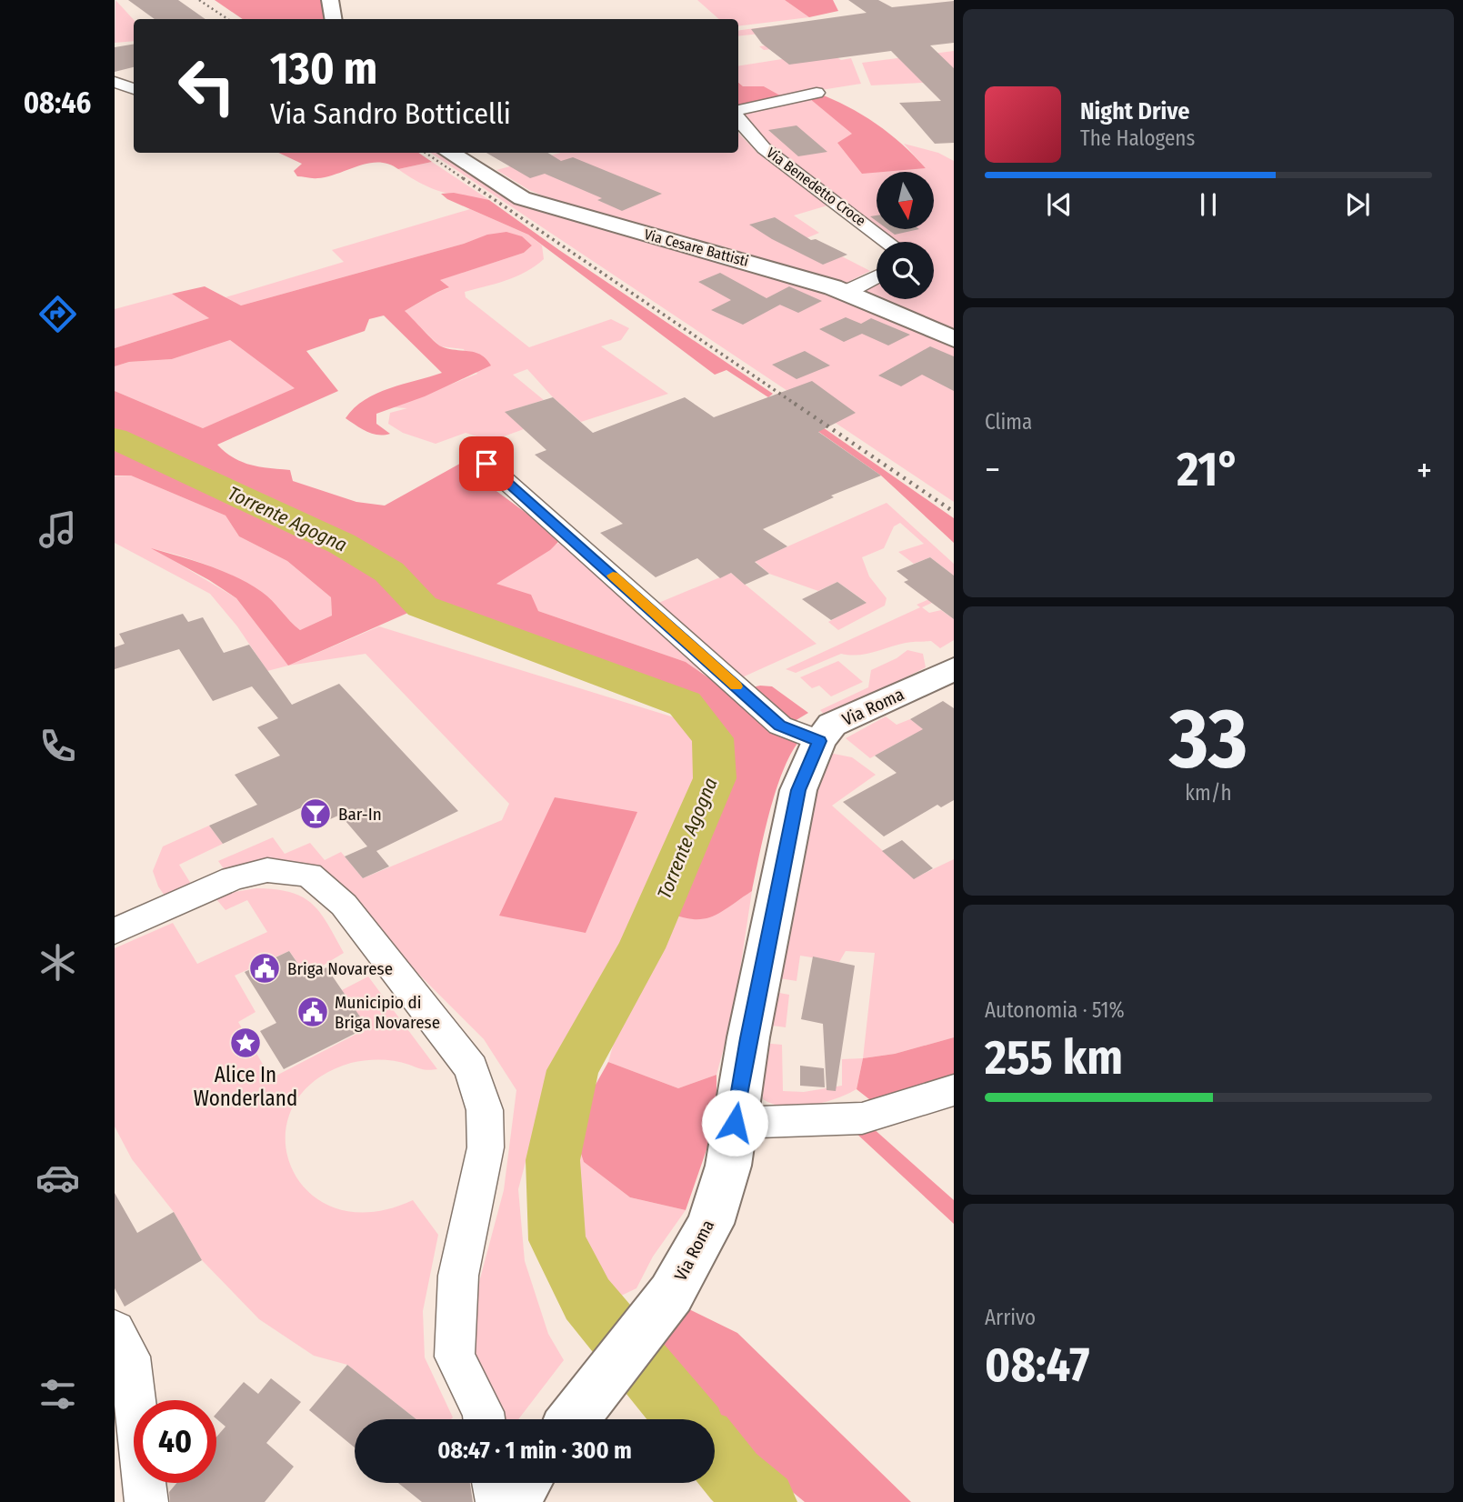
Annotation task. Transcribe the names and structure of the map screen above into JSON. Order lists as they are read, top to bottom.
{
  "streets": {
    "street": ["Via Benedetto Croce", "Via Cesare Battisti", "Via Roma"]
  },
  "water": ["Torrente Agogna"],
  "places": {
    "bar": ["Bar-In"],
    "public building": ["Briga Novarese", "Municipio di Briga Novarese"],
    "place": ["Alice In Wonderland"]
  },
  "north": "bottom",
  "page": {
    "tabs": "08:46",
    "turn": ["130 m", "Via Sandro Botticelli"],
    "song": ["Night Drive", "The Halogens"],
    "tile": [
      "Clima",
      ["33", "km/h"],
      ["Autonomia · 51%", "255 km"],
      ["Arrivo", "08:47"]
    ],
    "heat": ["−", "21°", "+"],
    "limit": "40",
    "trip": "08:47 · 1 min · 300 m"
  }
}
